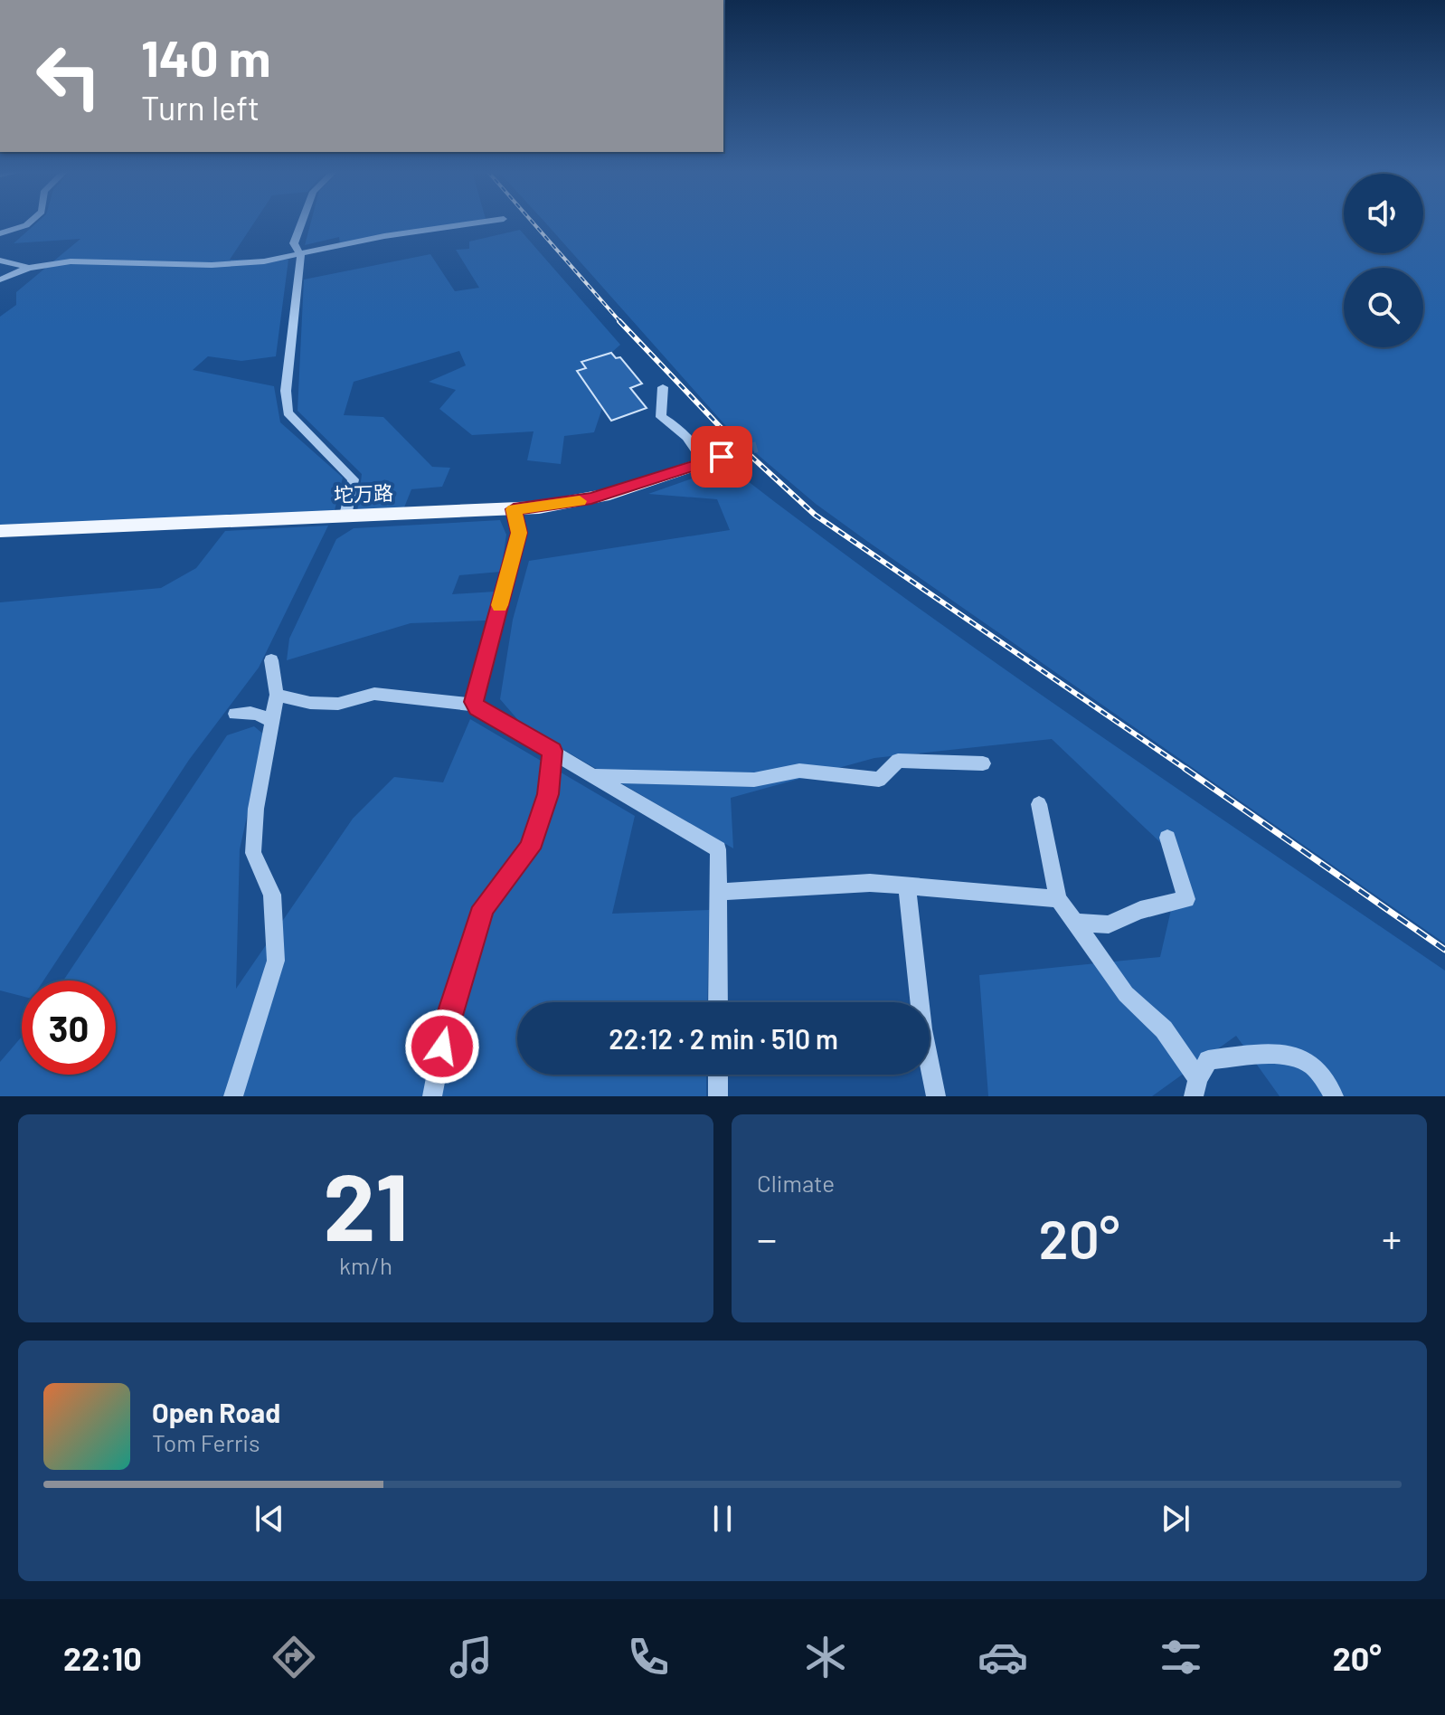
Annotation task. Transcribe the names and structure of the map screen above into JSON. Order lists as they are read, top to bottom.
{
  "streets": {
    "main road": ["坨万路"]
  },
  "page": {
    "turn": ["140 m", "Turn left"],
    "limit": "30",
    "trip": "22:12 · 2 min · 510 m",
    "tile": [
      ["21", "km/h"],
      "Climate"
    ],
    "heat": ["−", "20°", "+"],
    "song": ["Open Road", "Tom Ferris"],
    "tabs": ["22:10", "20°"]
  }
}
